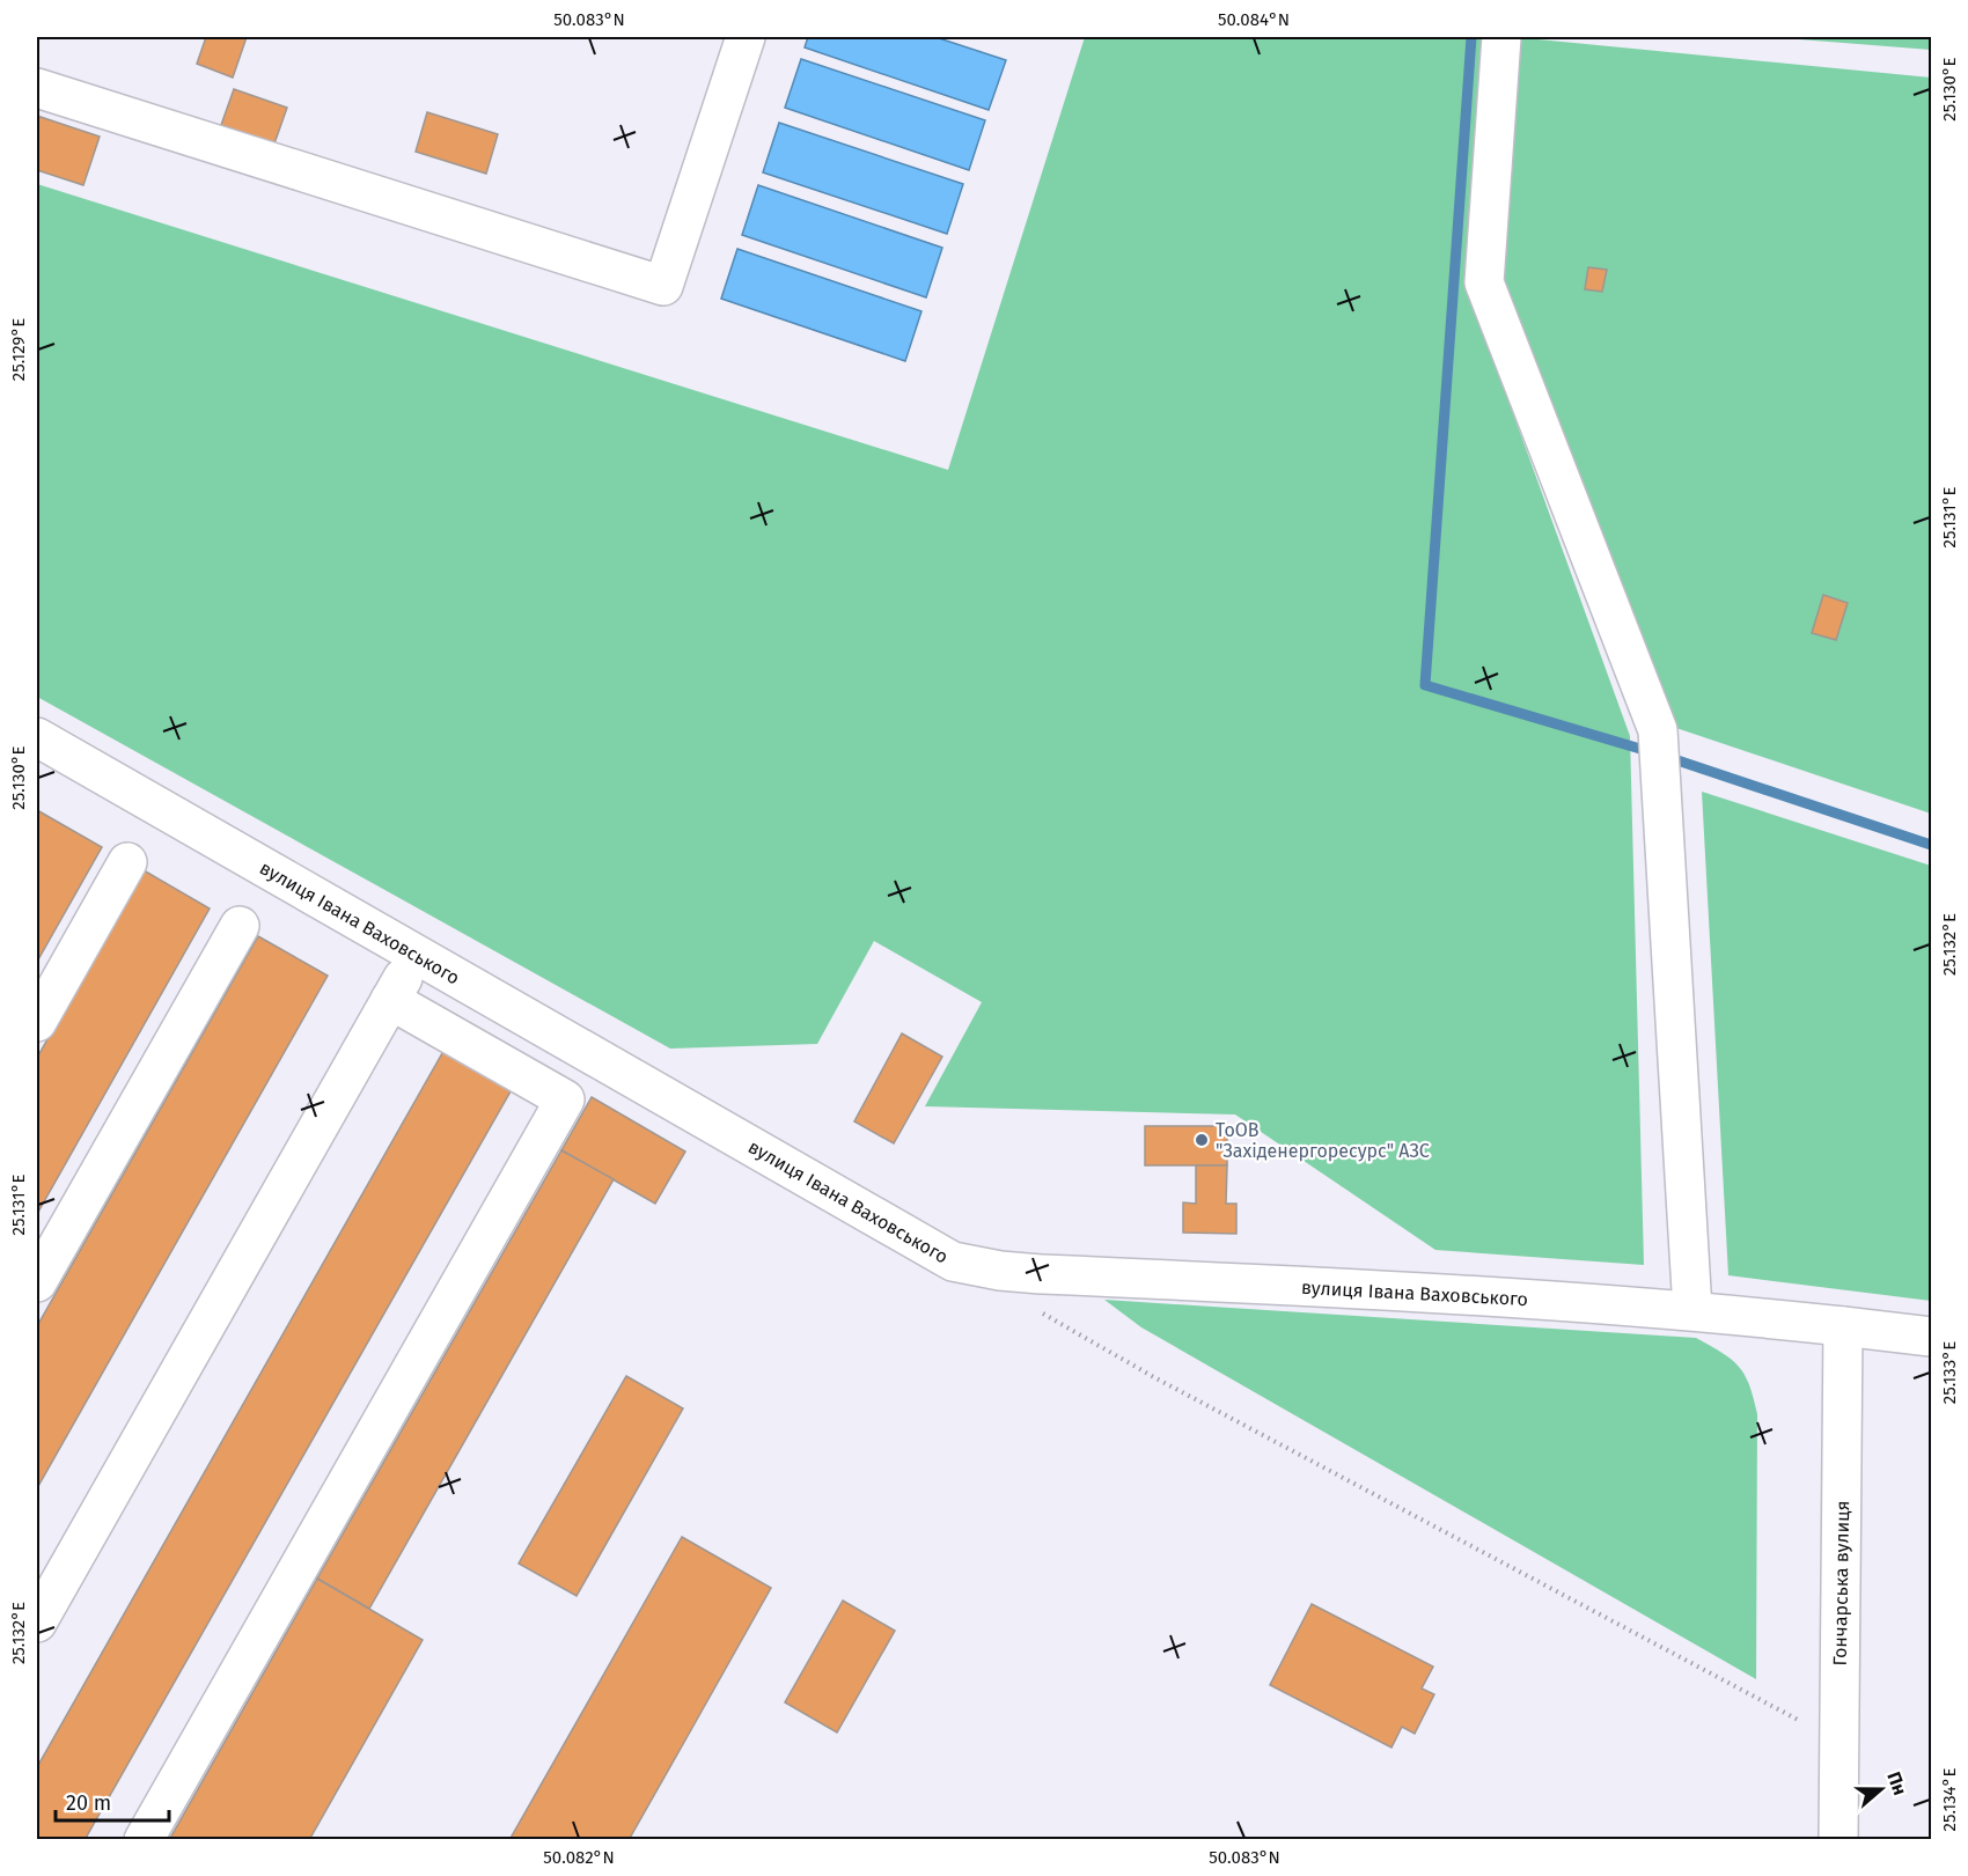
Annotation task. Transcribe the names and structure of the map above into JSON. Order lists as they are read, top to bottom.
{
  "streets": {
    "street": ["вулиця Івана Ваховського", "Гончарська вулиця"]
  },
  "crossings": [
    ["вулиця Івана Ваховського", "Гончарська вулиця"]
  ],
  "places": ["ТоОВ \"Західенергоресурс\" АЗС"],
  "scale_bar": "20 m",
  "north": "right",
  "coordinates": [
    "50.083°N",
    "50.084°N",
    "25.130°E",
    "25.129°E",
    "25.131°E",
    "25.132°E",
    "25.133°E",
    "25.134°E",
    "50.082°N"
  ]
}
